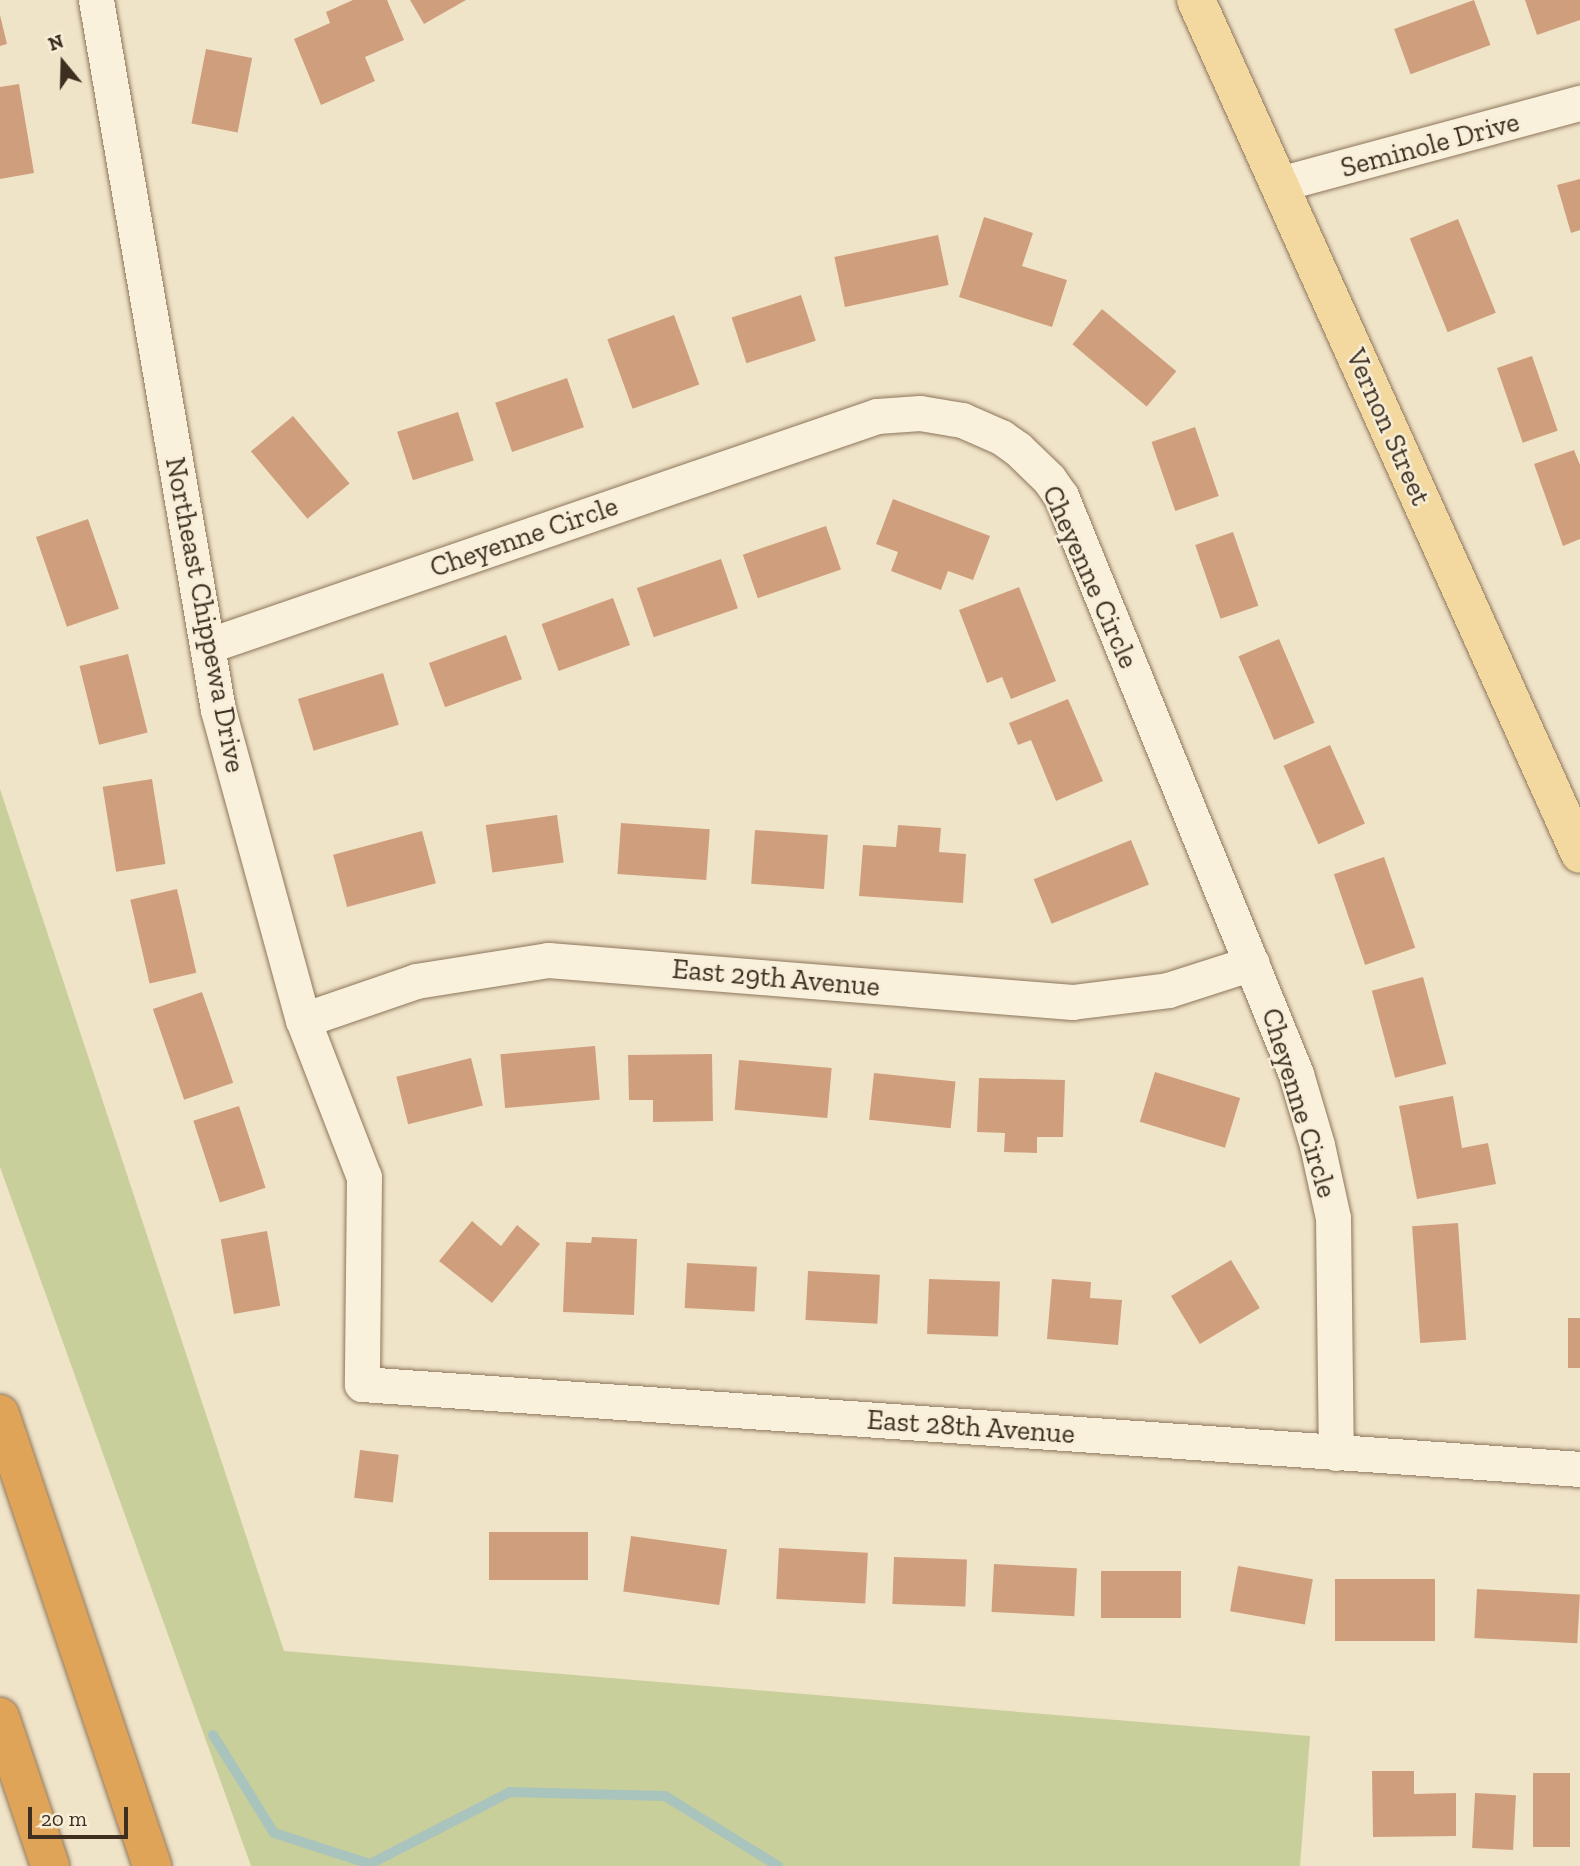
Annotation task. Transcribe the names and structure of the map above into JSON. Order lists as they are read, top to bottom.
{
  "streets": {
    "main road": ["Vernon Street"],
    "street": [
      "Seminole Drive",
      "Cheyenne Circle",
      "Northeast Chippewa Drive",
      "East 29th Avenue",
      "East 28th Avenue"
    ]
  },
  "crossings": [
    ["Seminole Drive", "Vernon Street"],
    ["Cheyenne Circle", "Northeast Chippewa Drive"],
    ["Cheyenne Circle", "East 29th Avenue"],
    ["Cheyenne Circle", "East 28th Avenue"],
    ["Northeast Chippewa Drive", "East 29th Avenue"],
    ["Northeast Chippewa Drive", "East 28th Avenue"]
  ],
  "scale_bar": "20 m",
  "north": "top"
}
